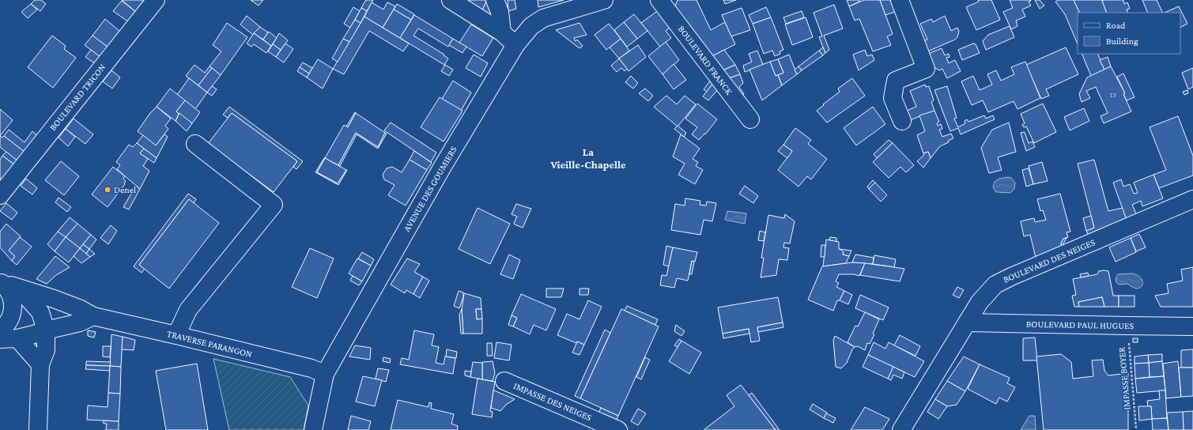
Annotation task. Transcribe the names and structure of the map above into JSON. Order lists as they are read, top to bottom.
{
  "streets": {
    "street": [
      "BOULEVARD FRANCK",
      "BOULEVARD TRICON",
      "AVENUE DES GOUMIERS",
      "BOULEVARD DES NEIGES",
      "BOULEVARD PAUL HUGUES",
      "TRAVERSE PARANGON",
      "IMPASSE DES NEIGES"
    ],
    "path": ["IMPASSE BOYER"]
  },
  "crossings": [
    ["AVENUE DES GOUMIERS", "TRAVERSE PARANGON"],
    ["BOULEVARD DES NEIGES", "BOULEVARD PAUL HUGUES"],
    ["BOULEVARD PAUL HUGUES", "IMPASSE BOYER"]
  ],
  "districts": ["La Vieille-Chapelle"],
  "places": ["Denel"],
  "house_numbers": ["13"],
  "legend": ["Road", "Building"]
}
